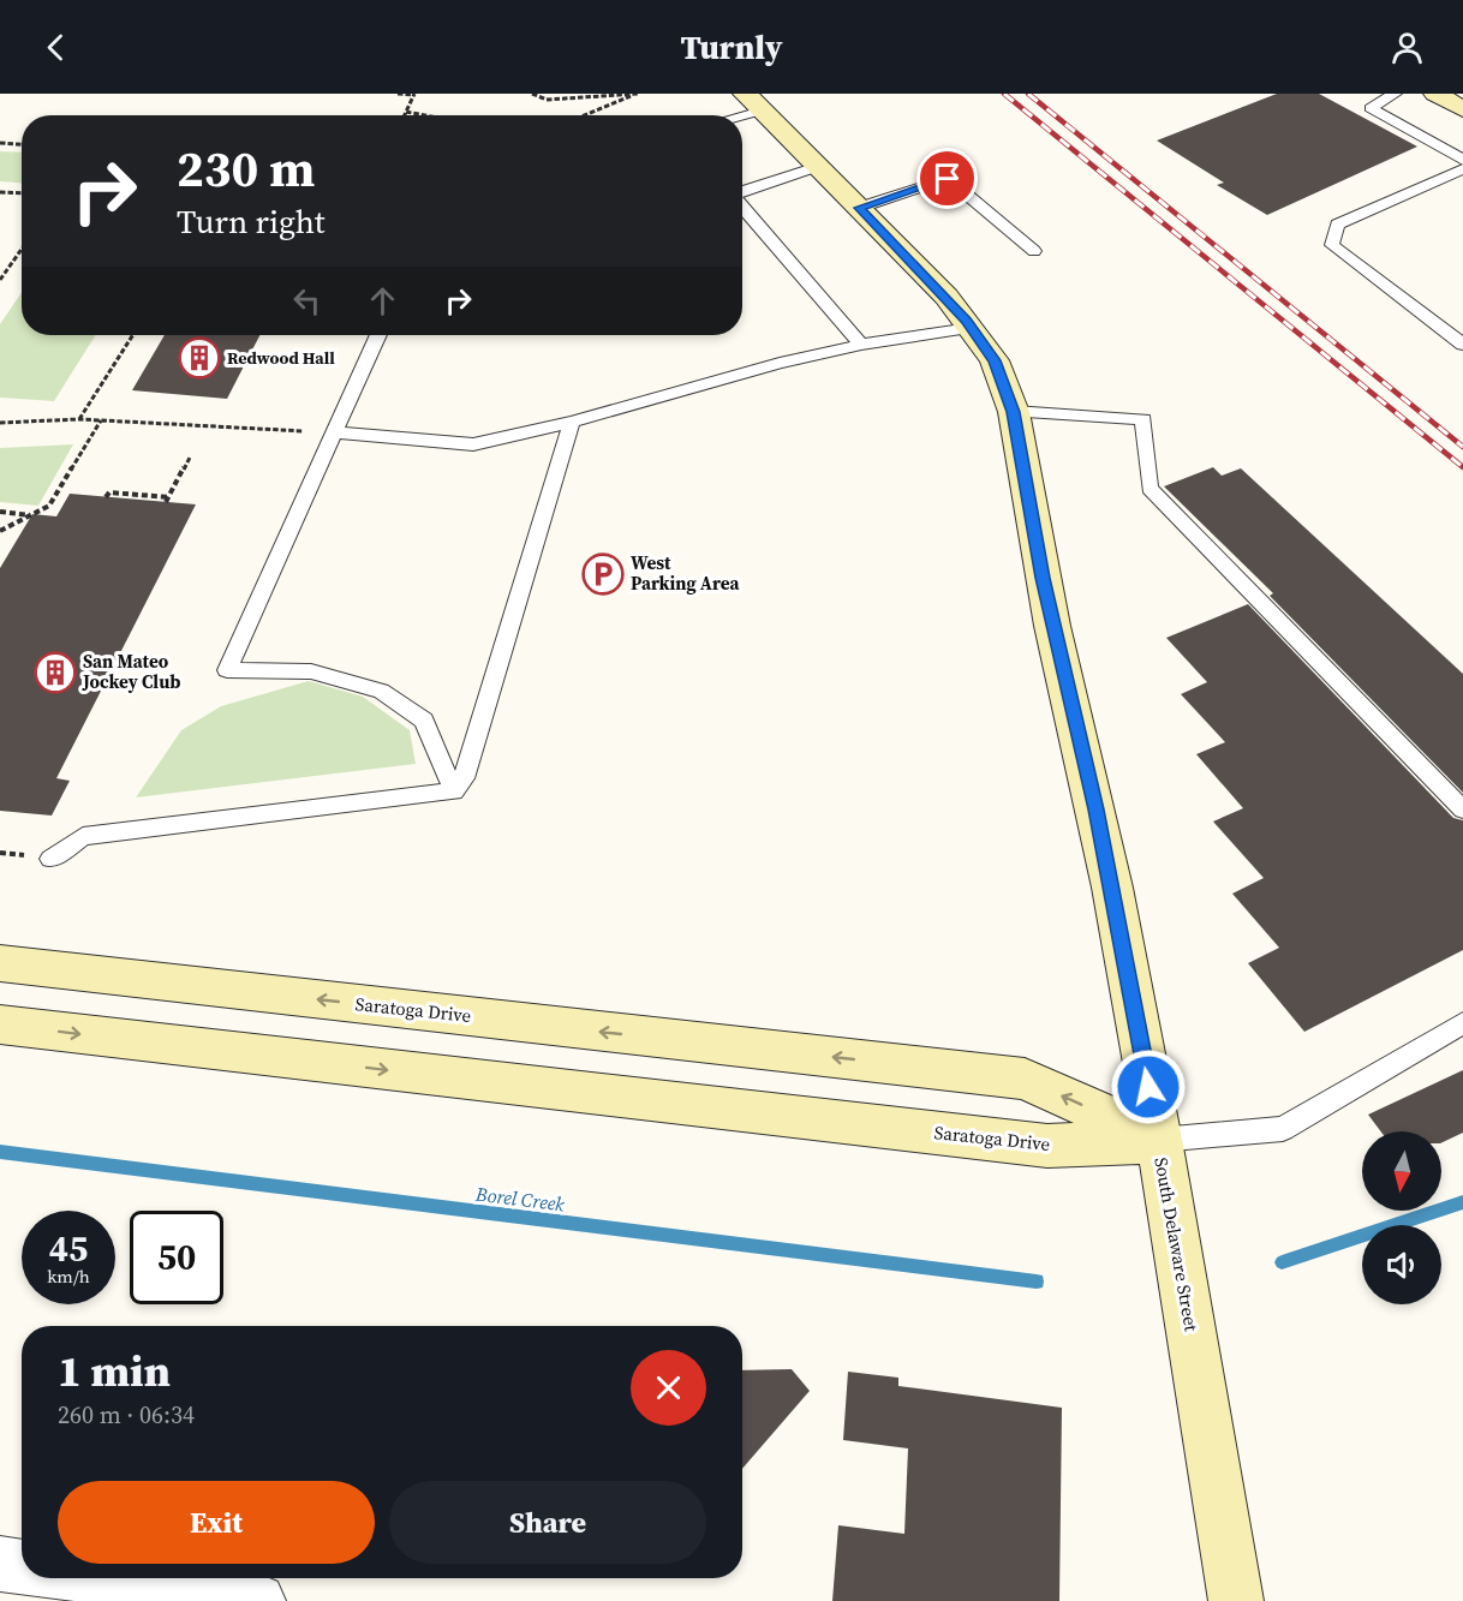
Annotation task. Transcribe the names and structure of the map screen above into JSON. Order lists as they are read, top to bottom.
{
  "streets": {
    "main road": ["Saratoga Drive", "South Delaware Street"]
  },
  "crossings": [
    ["Saratoga Drive", "South Delaware Street"]
  ],
  "water": ["Borel Creek"],
  "places": {
    "building": ["Redwood Hall", "San Mateo Jockey Club"],
    "parking": ["West Parking Area"]
  },
  "north": "bottom",
  "page": {
    "header": "Turnly",
    "turn": ["230 m", "Turn right"],
    "speed": "45 km/h",
    "limit": "50",
    "heading": ["1 min", "260 m · 06:34"],
    "buttons": ["Exit", "Share"]
  }
}
